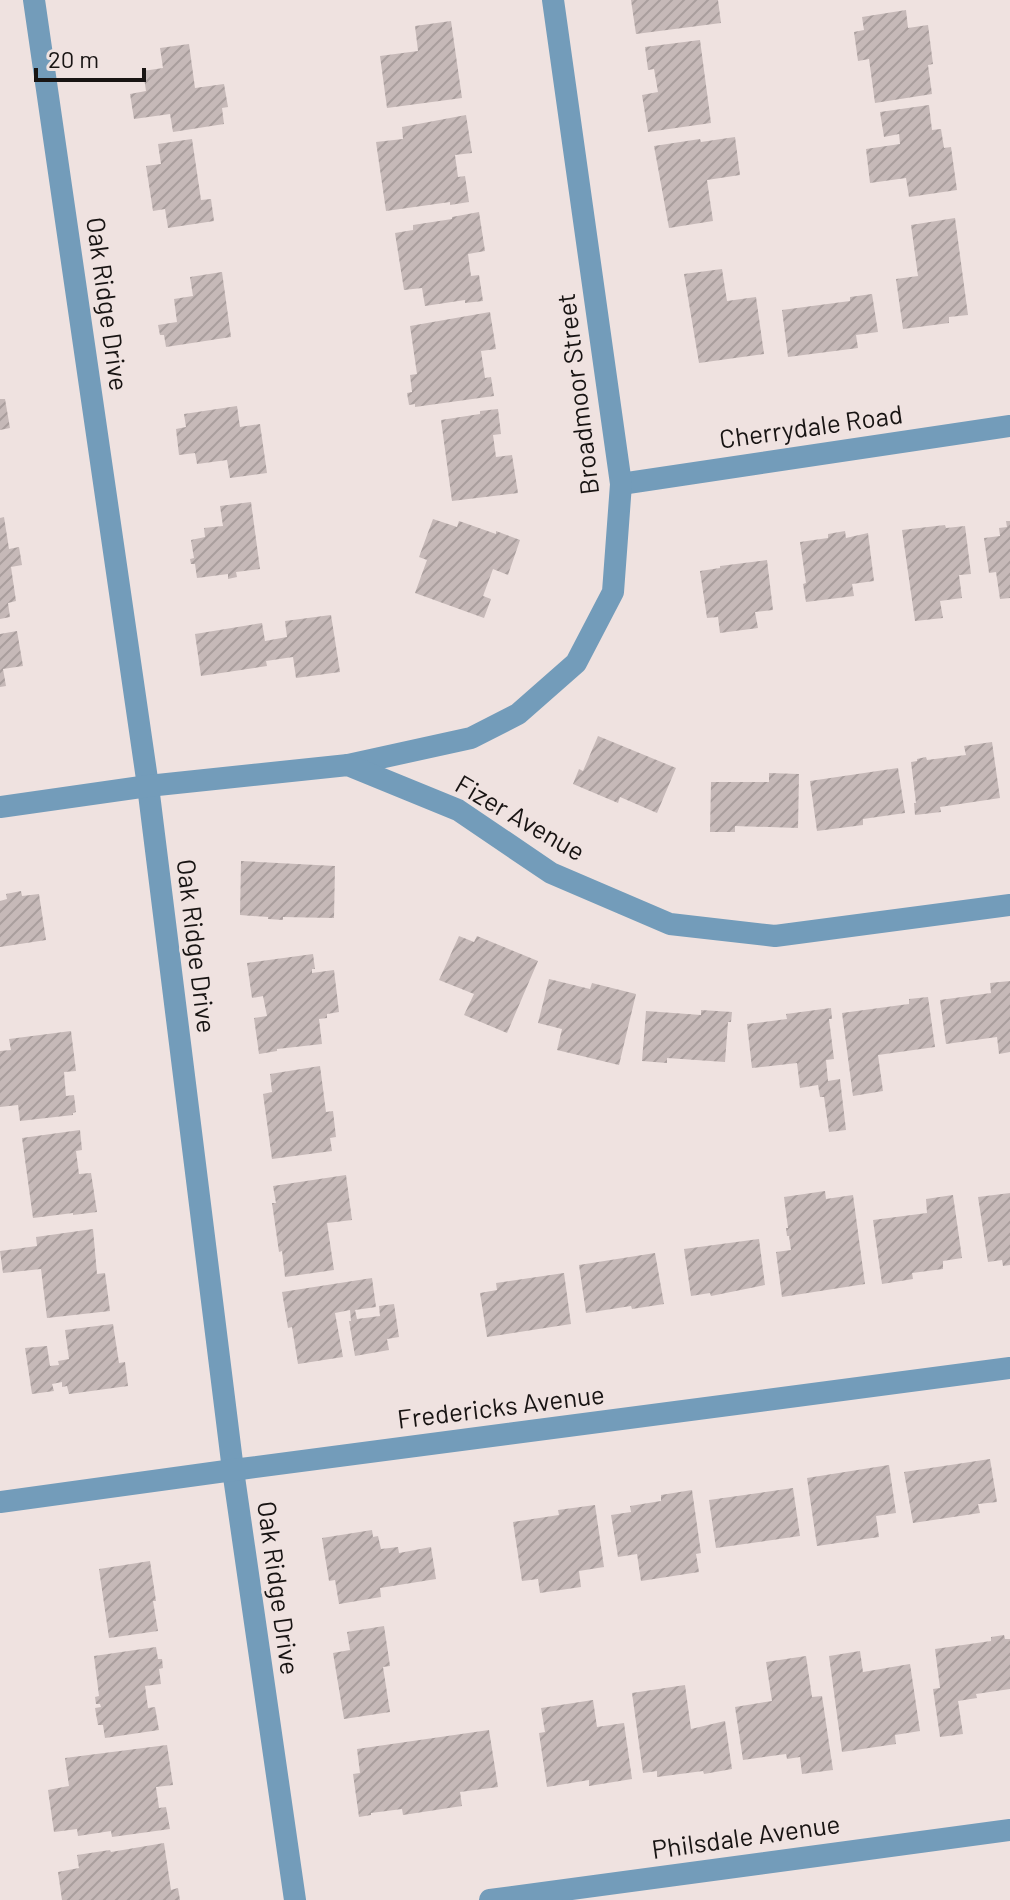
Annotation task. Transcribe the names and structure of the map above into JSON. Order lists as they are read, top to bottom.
{
  "streets": {
    "street": [
      "Oak Ridge Drive",
      "Broadmoor Street",
      "Cherrydale Road",
      "Fizer Avenue",
      "Fredericks Avenue",
      "Philsdale Avenue"
    ]
  },
  "crossings": [
    ["Oak Ridge Drive", "Fizer Avenue"],
    ["Oak Ridge Drive", "Fredericks Avenue"],
    ["Broadmoor Street", "Cherrydale Road"],
    ["Broadmoor Street", "Fizer Avenue"]
  ],
  "scale_bar": "20 m"
}
